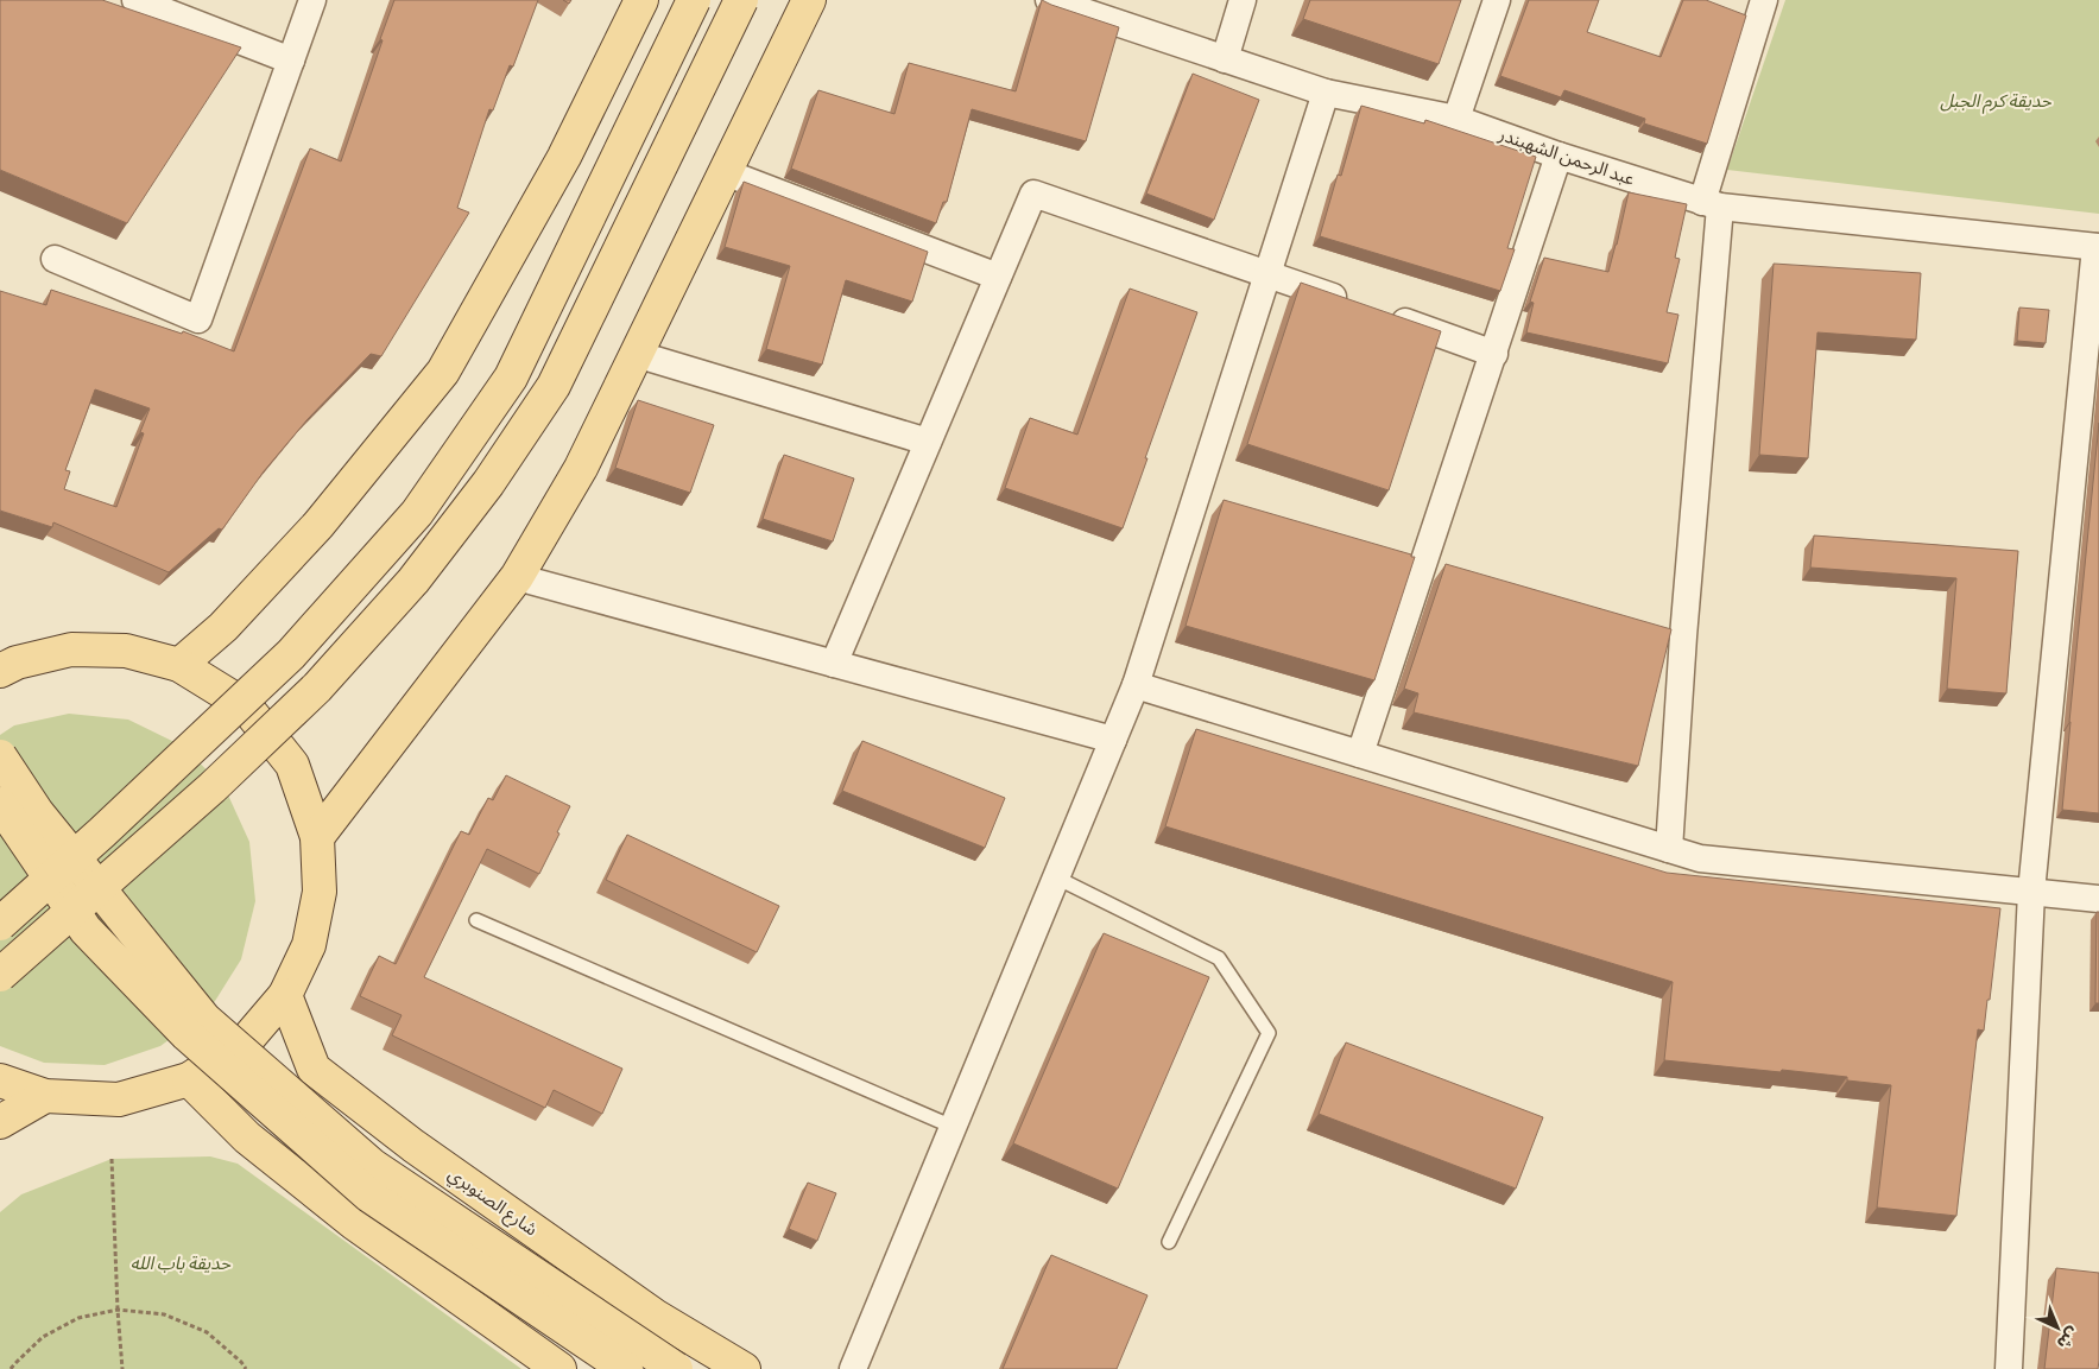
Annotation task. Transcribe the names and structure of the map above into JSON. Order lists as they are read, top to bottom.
{
  "streets": {
    "main road": ["شارع الصنوبري"],
    "street": ["عبد الرحمن الشهبندر"]
  },
  "parks": ["حديقة كرم الجبل", "حديقة باب الله"],
  "north": "bottom right"
}
